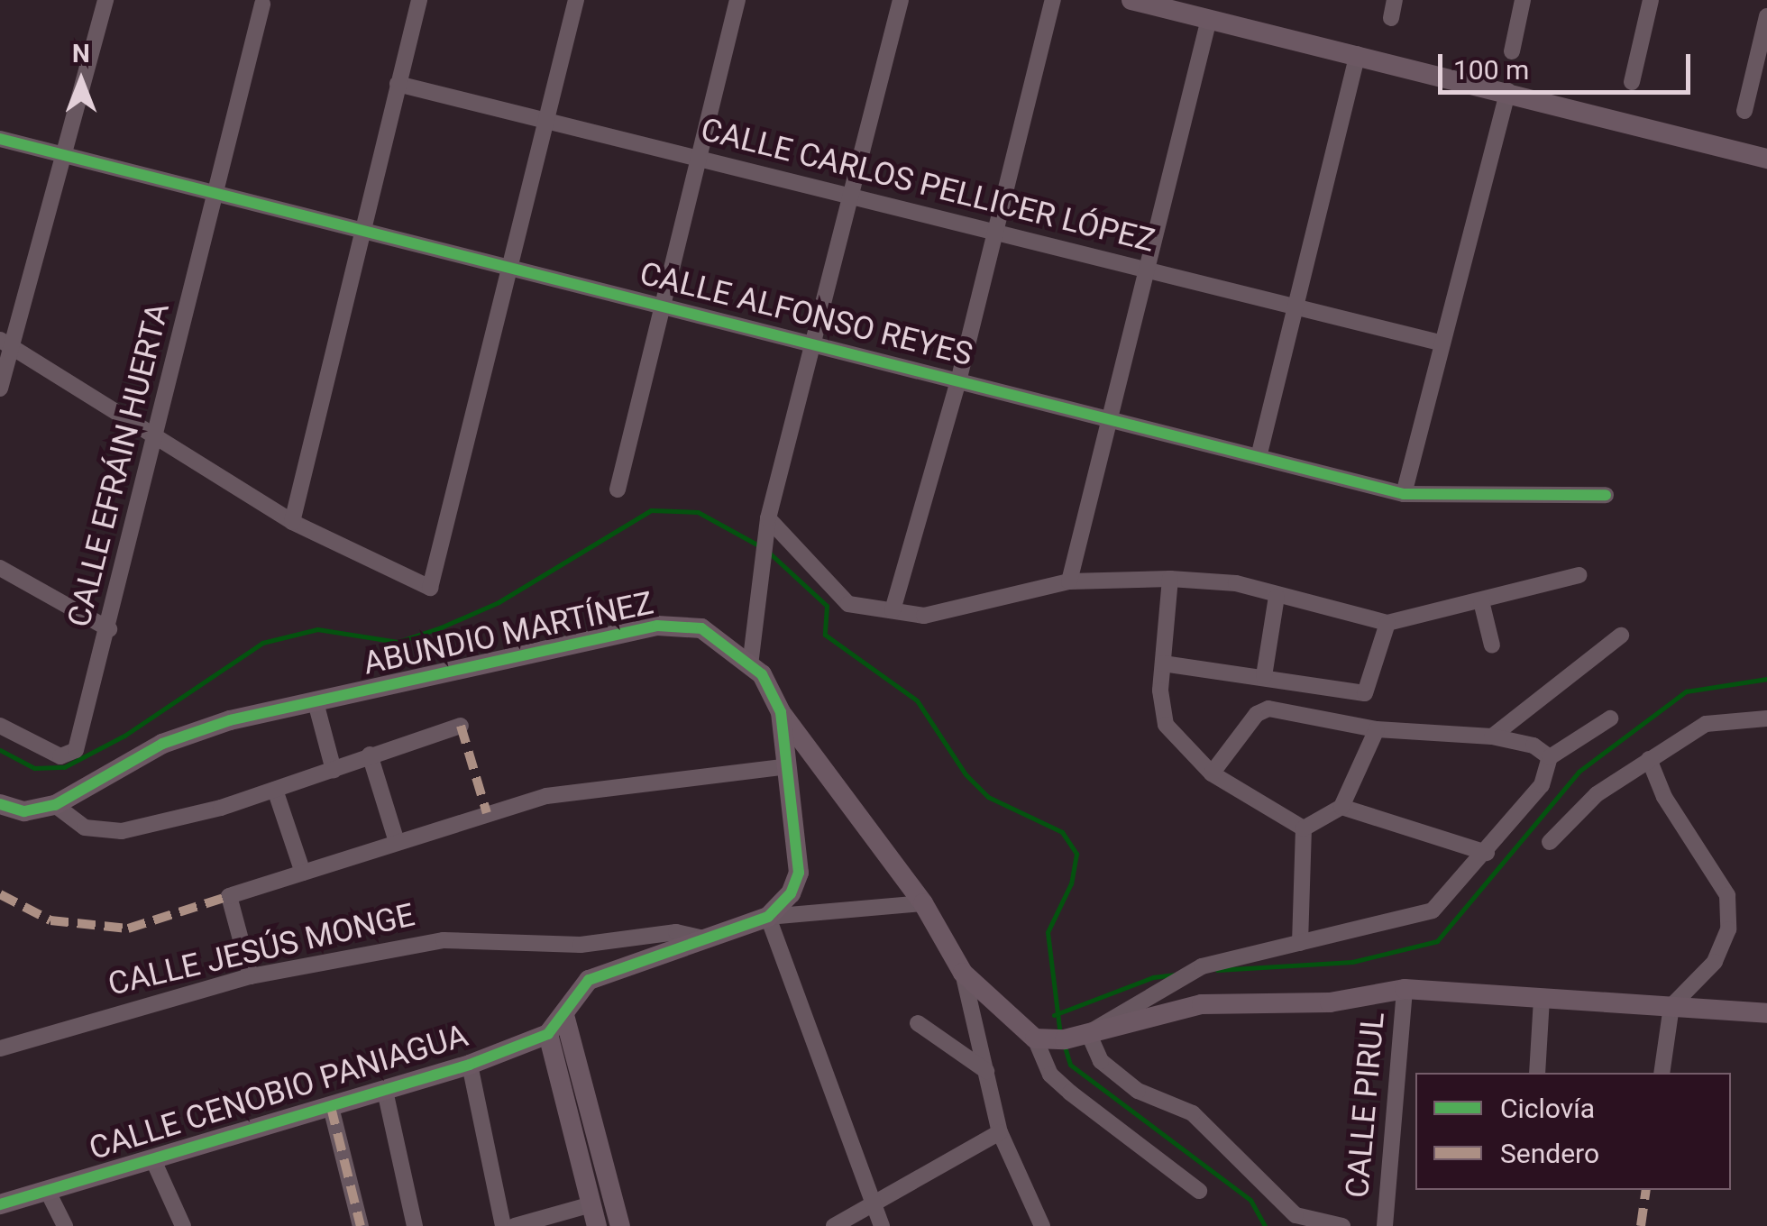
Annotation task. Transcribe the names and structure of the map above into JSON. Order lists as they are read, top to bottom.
{
  "streets": {
    "street": [
      "CALLE CARLOS PELLICER LÓPEZ",
      "CALLE ALFONSO REYES",
      "CALLE EFRÁIN HUERTA",
      "ABUNDIO MARTÍNEZ",
      "CALLE JESÚS MONGE",
      "CALLE CENOBIO PANIAGUA",
      "CALLE PIRUL"
    ]
  },
  "crossings": [
    ["CALLE ALFONSO REYES", "CALLE EFRÁIN HUERTA"]
  ],
  "legend": ["Ciclovía", "Sendero"],
  "scale_bar": "100 m",
  "north": "top"
}
